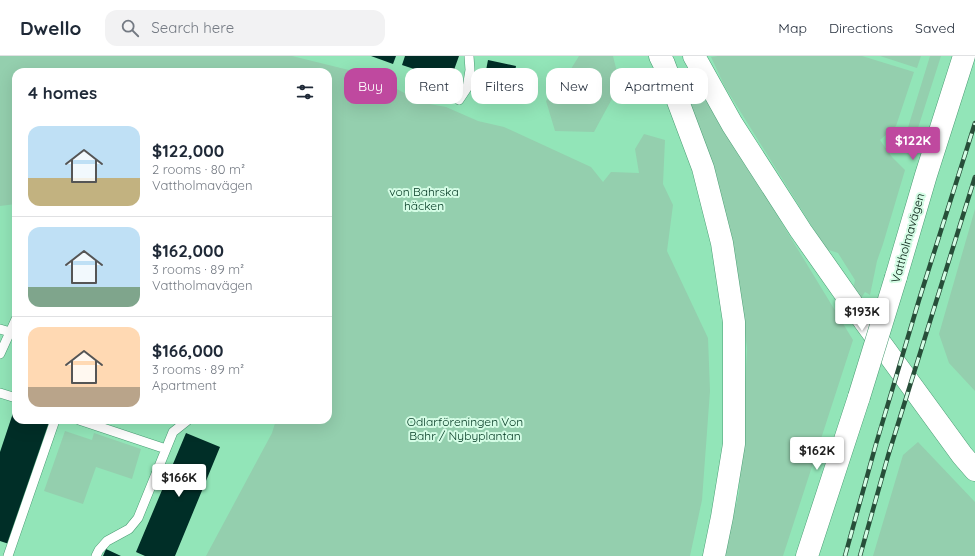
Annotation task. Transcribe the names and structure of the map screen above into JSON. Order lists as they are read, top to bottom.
{
  "streets": {
    "main road": ["Vattholmavägen"]
  },
  "parks": ["von Bahrska häcken", "Odlarföreningen Von Bahr / Nybyplantan"],
  "page": {
    "header": "Dwello",
    "search": "Search here",
    "nav": ["Map", "Directions", "Saved"],
    "chip": [
      "Buy",
      "Rent",
      "Filters",
      "New",
      "Apartment"
    ],
    "heading": "4 homes",
    "list": [
      {
        "name": "$122,000",
        "note": "2 rooms · 80 m² · Vattholmavägen"
      },
      {
        "name": "$162,000",
        "note": "3 rooms · 89 m² · Vattholmavägen"
      },
      {
        "name": "$166,000",
        "note": "3 rooms · 89 m² · Apartment"
      }
    ],
    "price": [
      "$122K",
      "$193K",
      "$162K",
      "$166K"
    ]
  }
}
